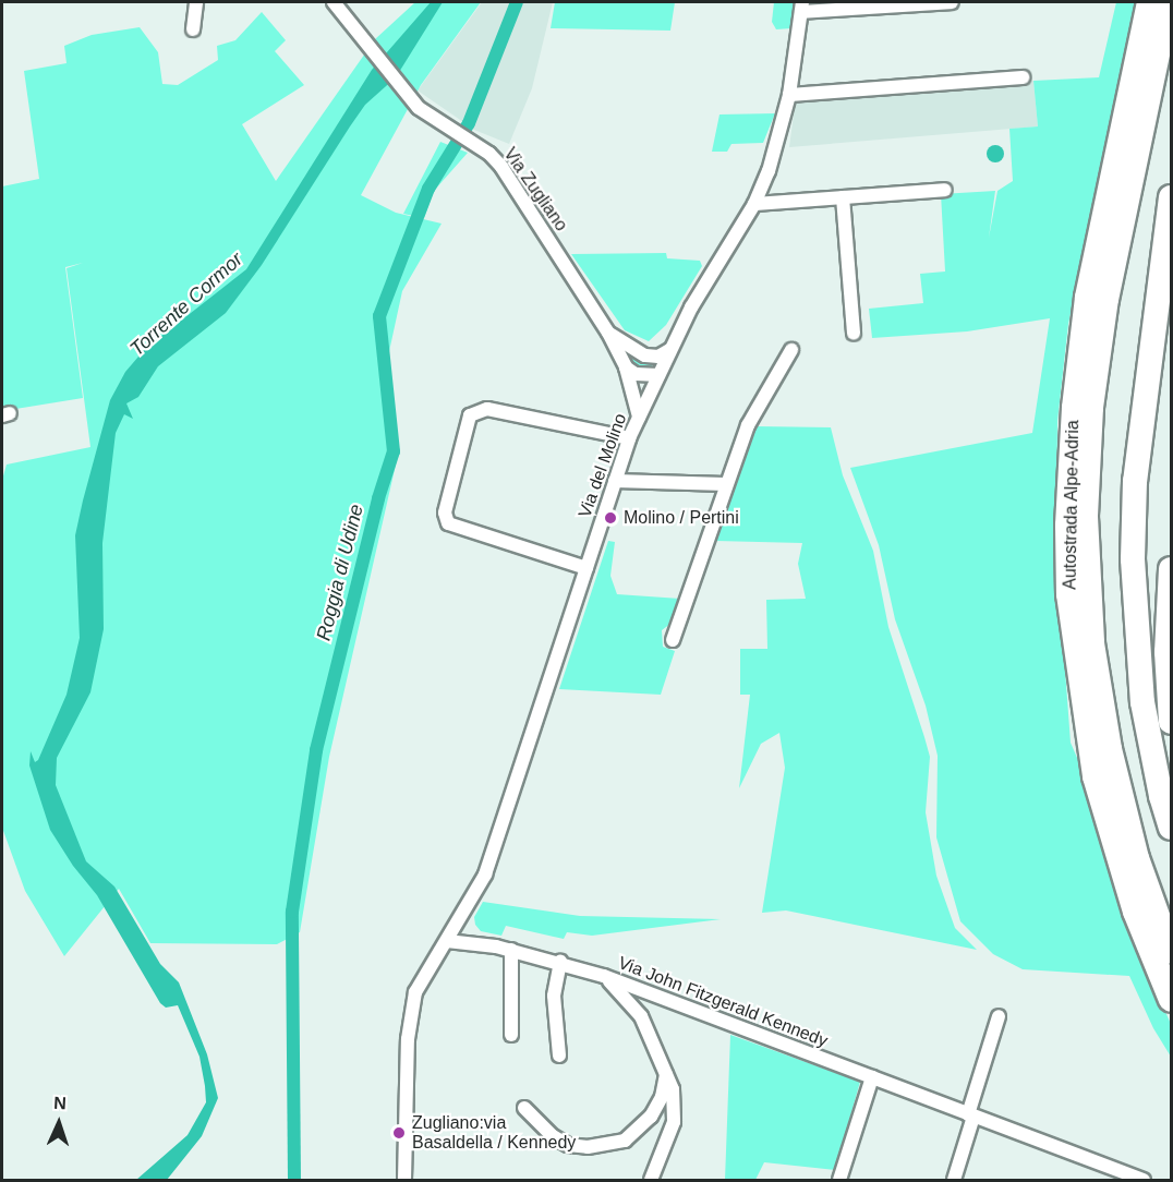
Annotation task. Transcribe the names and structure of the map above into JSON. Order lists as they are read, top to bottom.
{
  "streets": {
    "highway": ["Autostrada Alpe-Adria"],
    "street": ["Via Zugliano", "Via del Molino", "Via John Fitzgerald Kennedy"]
  },
  "crossings": [
    ["Via Zugliano", "Via del Molino"],
    ["Via del Molino", "Via John Fitzgerald Kennedy"]
  ],
  "water": ["Torrente Cormor", "Roggia di Udine"],
  "places": ["Molino / Pertini", "Zugliano:via Basaldella / Kennedy"],
  "north": "top"
}
